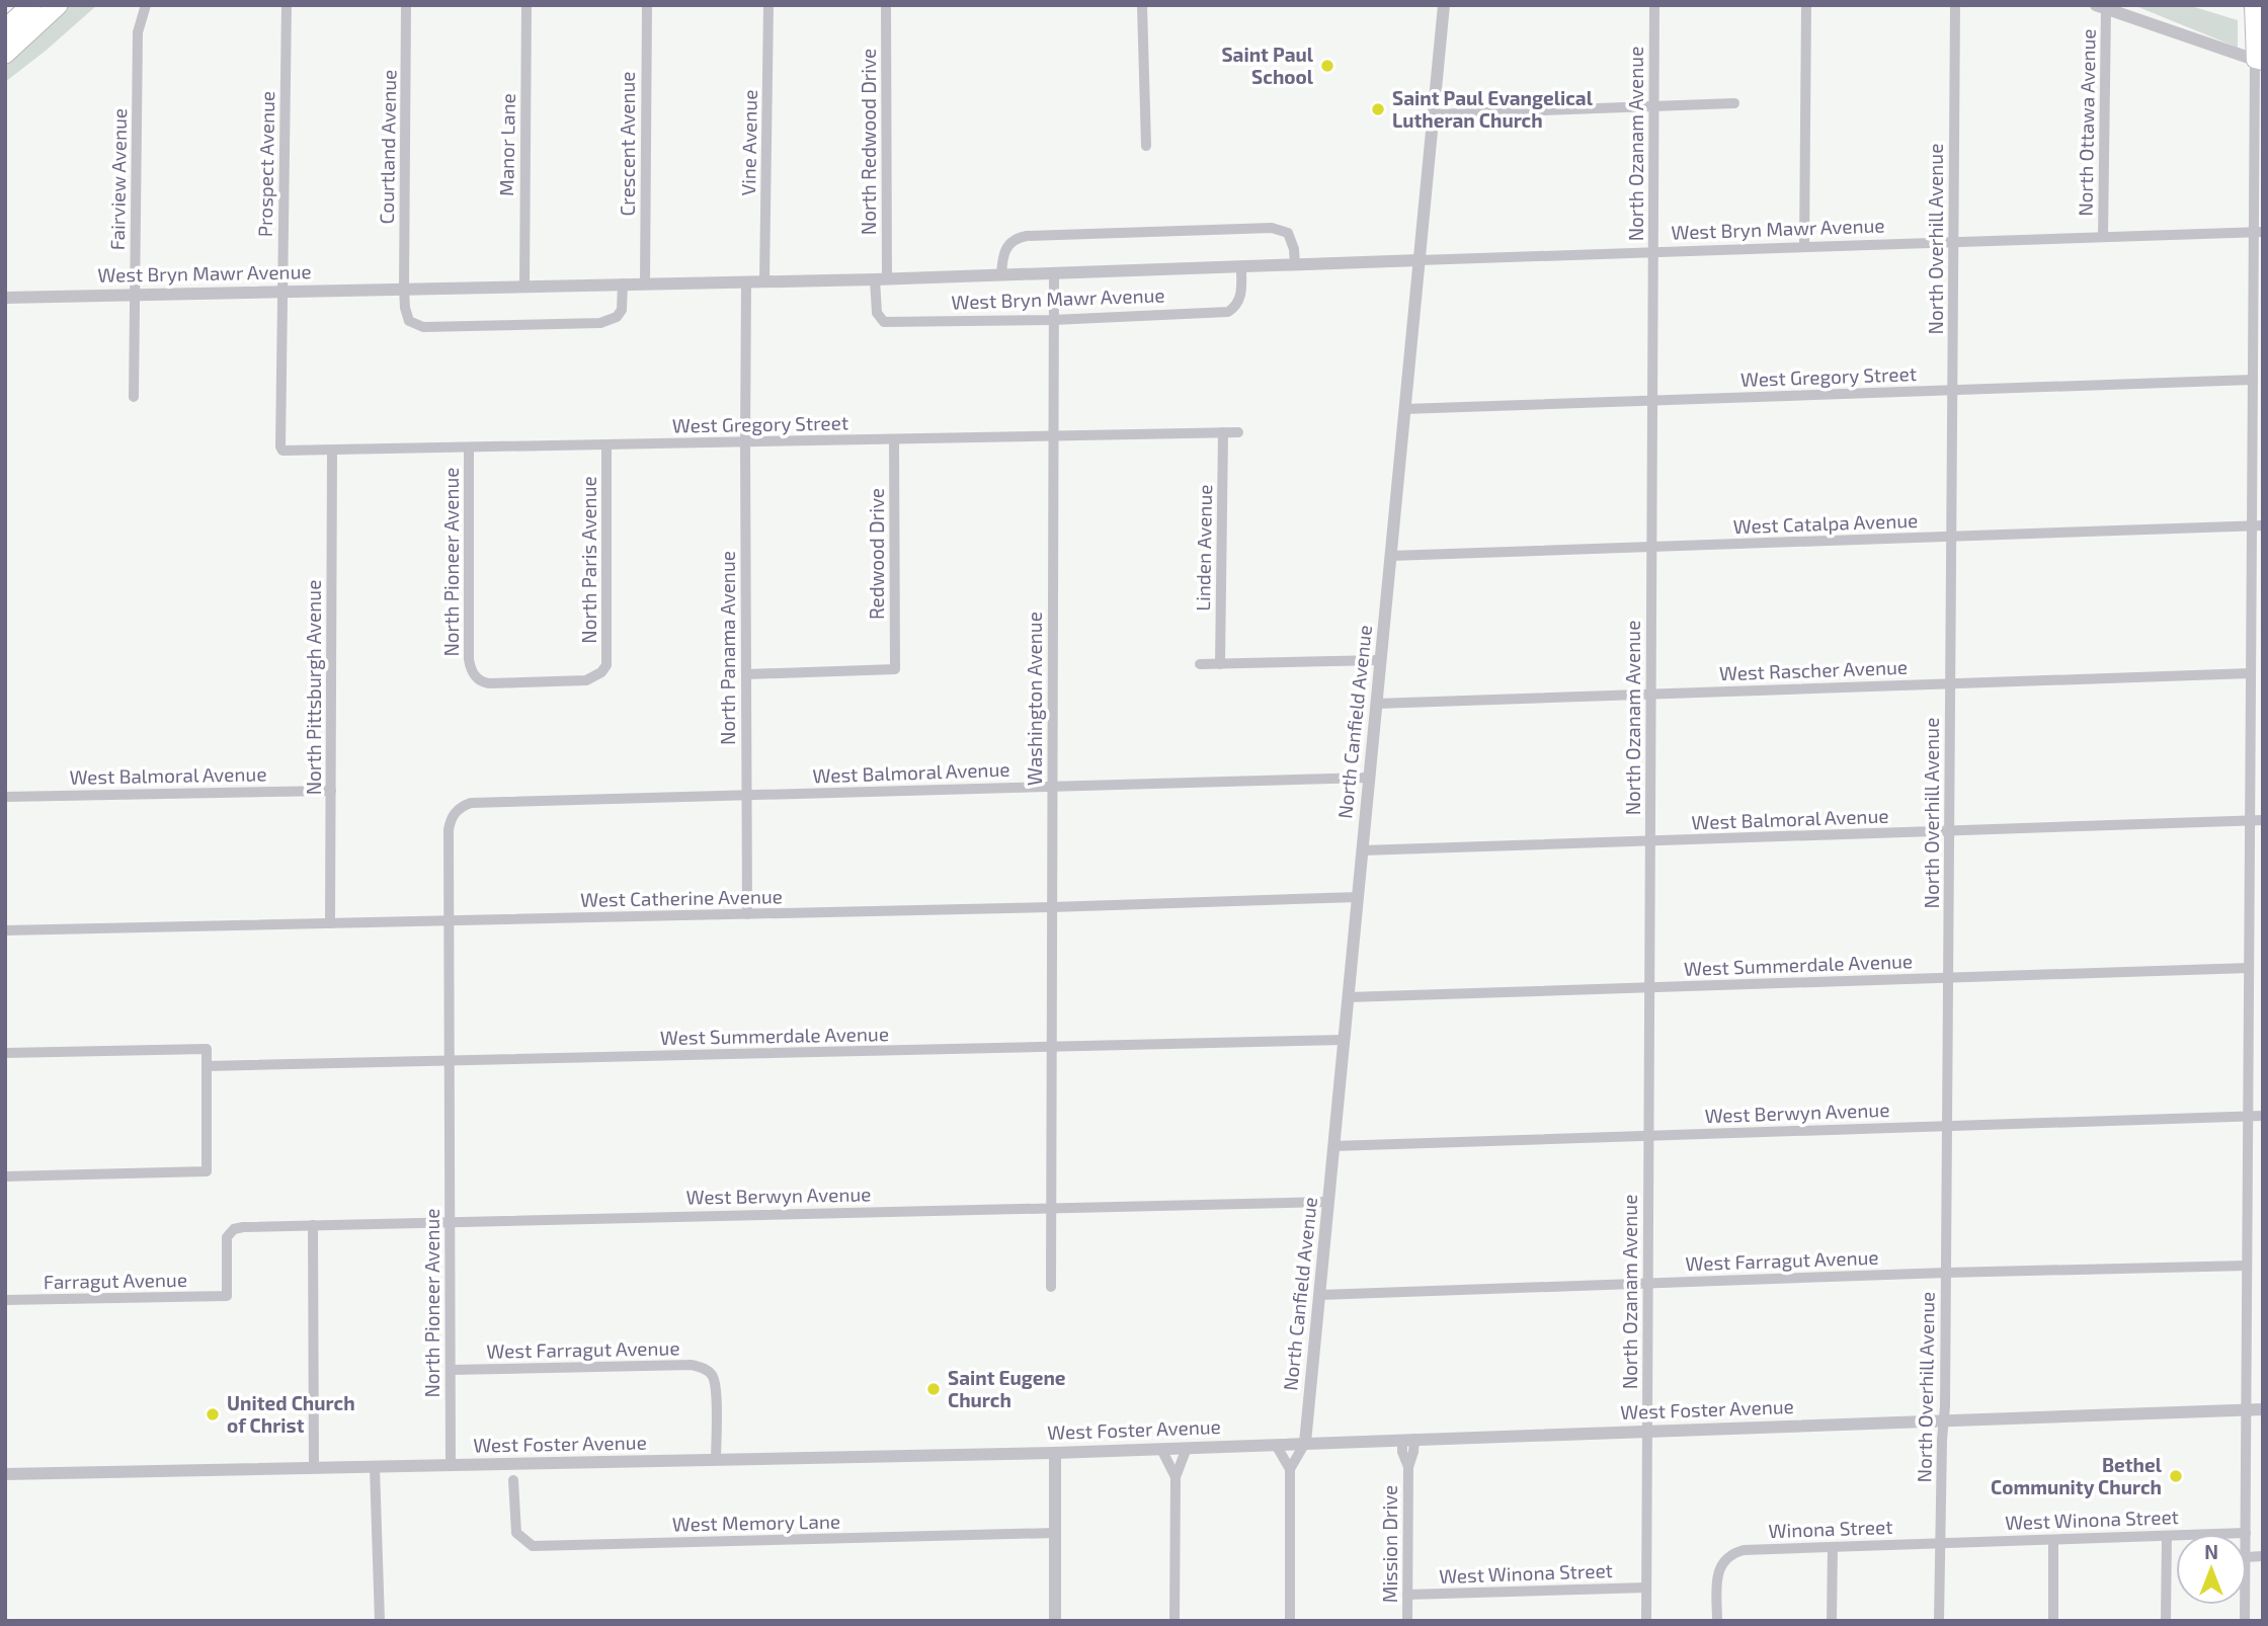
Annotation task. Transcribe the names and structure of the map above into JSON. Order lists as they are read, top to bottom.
{
  "streets": {
    "street": [
      "North Ottawa Avenue",
      "North Redwood Drive",
      "Vine Avenue",
      "Crescent Avenue",
      "North Ozanam Avenue",
      "Manor Lane",
      "Courtland Avenue",
      "Prospect Avenue",
      "Fairview Avenue",
      "West Bryn Mawr Avenue",
      "North Overhill Avenue",
      "West Gregory Street",
      "West Catalpa Avenue",
      "Linden Avenue",
      "Redwood Drive",
      "North Paris Avenue",
      "North Pioneer Avenue",
      "North Panama Avenue",
      "West Rascher Avenue",
      "North Pittsburgh Avenue",
      "Washington Avenue",
      "North Canfield Avenue",
      "West Balmoral Avenue",
      "West Catherine Avenue",
      "West Summerdale Avenue",
      "West Berwyn Avenue",
      "West Farragut Avenue",
      "Farragut Avenue",
      "West Foster Avenue",
      "West Winona Street",
      "West Memory Lane",
      "Winona Street",
      "Mission Drive"
    ]
  },
  "crossings": [
    ["North Ottawa Avenue", "West Bryn Mawr Avenue"],
    ["North Redwood Drive", "West Bryn Mawr Avenue"],
    ["Vine Avenue", "West Bryn Mawr Avenue"],
    ["Crescent Avenue", "West Bryn Mawr Avenue"],
    ["North Ozanam Avenue", "West Bryn Mawr Avenue"],
    ["North Ozanam Avenue", "West Gregory Street"],
    ["North Ozanam Avenue", "West Catalpa Avenue"],
    ["North Ozanam Avenue", "West Rascher Avenue"],
    ["North Ozanam Avenue", "West Balmoral Avenue"],
    ["North Ozanam Avenue", "West Summerdale Avenue"],
    ["North Ozanam Avenue", "West Berwyn Avenue"],
    ["North Ozanam Avenue", "West Farragut Avenue"],
    ["North Ozanam Avenue", "West Foster Avenue"],
    ["North Ozanam Avenue", "West Winona Street"],
    ["Manor Lane", "West Bryn Mawr Avenue"],
    ["Courtland Avenue", "West Bryn Mawr Avenue"],
    ["Prospect Avenue", "West Bryn Mawr Avenue"],
    ["Prospect Avenue", "West Gregory Street"],
    ["Fairview Avenue", "West Bryn Mawr Avenue"],
    ["West Bryn Mawr Avenue", "North Overhill Avenue"],
    ["West Bryn Mawr Avenue", "North Panama Avenue"],
    ["West Bryn Mawr Avenue", "Washington Avenue"],
    ["West Bryn Mawr Avenue", "North Canfield Avenue"],
    ["North Overhill Avenue", "West Gregory Street"],
    ["North Overhill Avenue", "West Catalpa Avenue"],
    ["North Overhill Avenue", "West Rascher Avenue"],
    ["North Overhill Avenue", "West Balmoral Avenue"],
    ["North Overhill Avenue", "West Summerdale Avenue"],
    ["North Overhill Avenue", "West Berwyn Avenue"],
    ["North Overhill Avenue", "West Farragut Avenue"],
    ["North Overhill Avenue", "West Foster Avenue"],
    ["North Overhill Avenue", "West Winona Street"],
    ["North Overhill Avenue", "Winona Street"],
    ["West Gregory Street", "Linden Avenue"],
    ["West Gregory Street", "Redwood Drive"],
    ["West Gregory Street", "North Paris Avenue"],
    ["West Gregory Street", "North Pioneer Avenue"],
    ["West Gregory Street", "North Panama Avenue"],
    ["West Gregory Street", "North Pittsburgh Avenue"],
    ["West Gregory Street", "Washington Avenue"],
    ["West Gregory Street", "North Canfield Avenue"],
    ["West Catalpa Avenue", "North Canfield Avenue"],
    ["Redwood Drive", "North Panama Avenue"],
    ["North Paris Avenue", "North Pioneer Avenue"],
    ["North Pioneer Avenue", "West Summerdale Avenue"],
    ["North Pioneer Avenue", "West Berwyn Avenue"],
    ["North Pioneer Avenue", "West Farragut Avenue"],
    ["North Pioneer Avenue", "West Foster Avenue"],
    ["North Panama Avenue", "West Balmoral Avenue"],
    ["North Panama Avenue", "West Catherine Avenue"],
    ["West Rascher Avenue", "North Canfield Avenue"],
    ["North Pittsburgh Avenue", "West Balmoral Avenue"],
    ["North Pittsburgh Avenue", "West Catherine Avenue"],
    ["Washington Avenue", "West Balmoral Avenue"],
    ["Washington Avenue", "West Catherine Avenue"],
    ["Washington Avenue", "West Summerdale Avenue"],
    ["Washington Avenue", "West Berwyn Avenue"],
    ["North Canfield Avenue", "West Balmoral Avenue"],
    ["North Canfield Avenue", "West Catherine Avenue"],
    ["North Canfield Avenue", "West Summerdale Avenue"],
    ["North Canfield Avenue", "West Berwyn Avenue"],
    ["North Canfield Avenue", "West Farragut Avenue"],
    ["North Canfield Avenue", "West Foster Avenue"],
    ["West Balmoral Avenue", "West Catherine Avenue"],
    ["West Berwyn Avenue", "Farragut Avenue"],
    ["West Farragut Avenue", "West Foster Avenue"],
    ["West Foster Avenue", "Mission Drive"],
    ["West Winona Street", "Winona Street"],
    ["West Winona Street", "Mission Drive"]
  ],
  "places": [
    "Saint Paul School",
    "Saint Paul Evangelical Lutheran Church",
    "Saint Eugene Church",
    "United Church of Christ",
    "Bethel Community Church"
  ],
  "north": "top"
}
